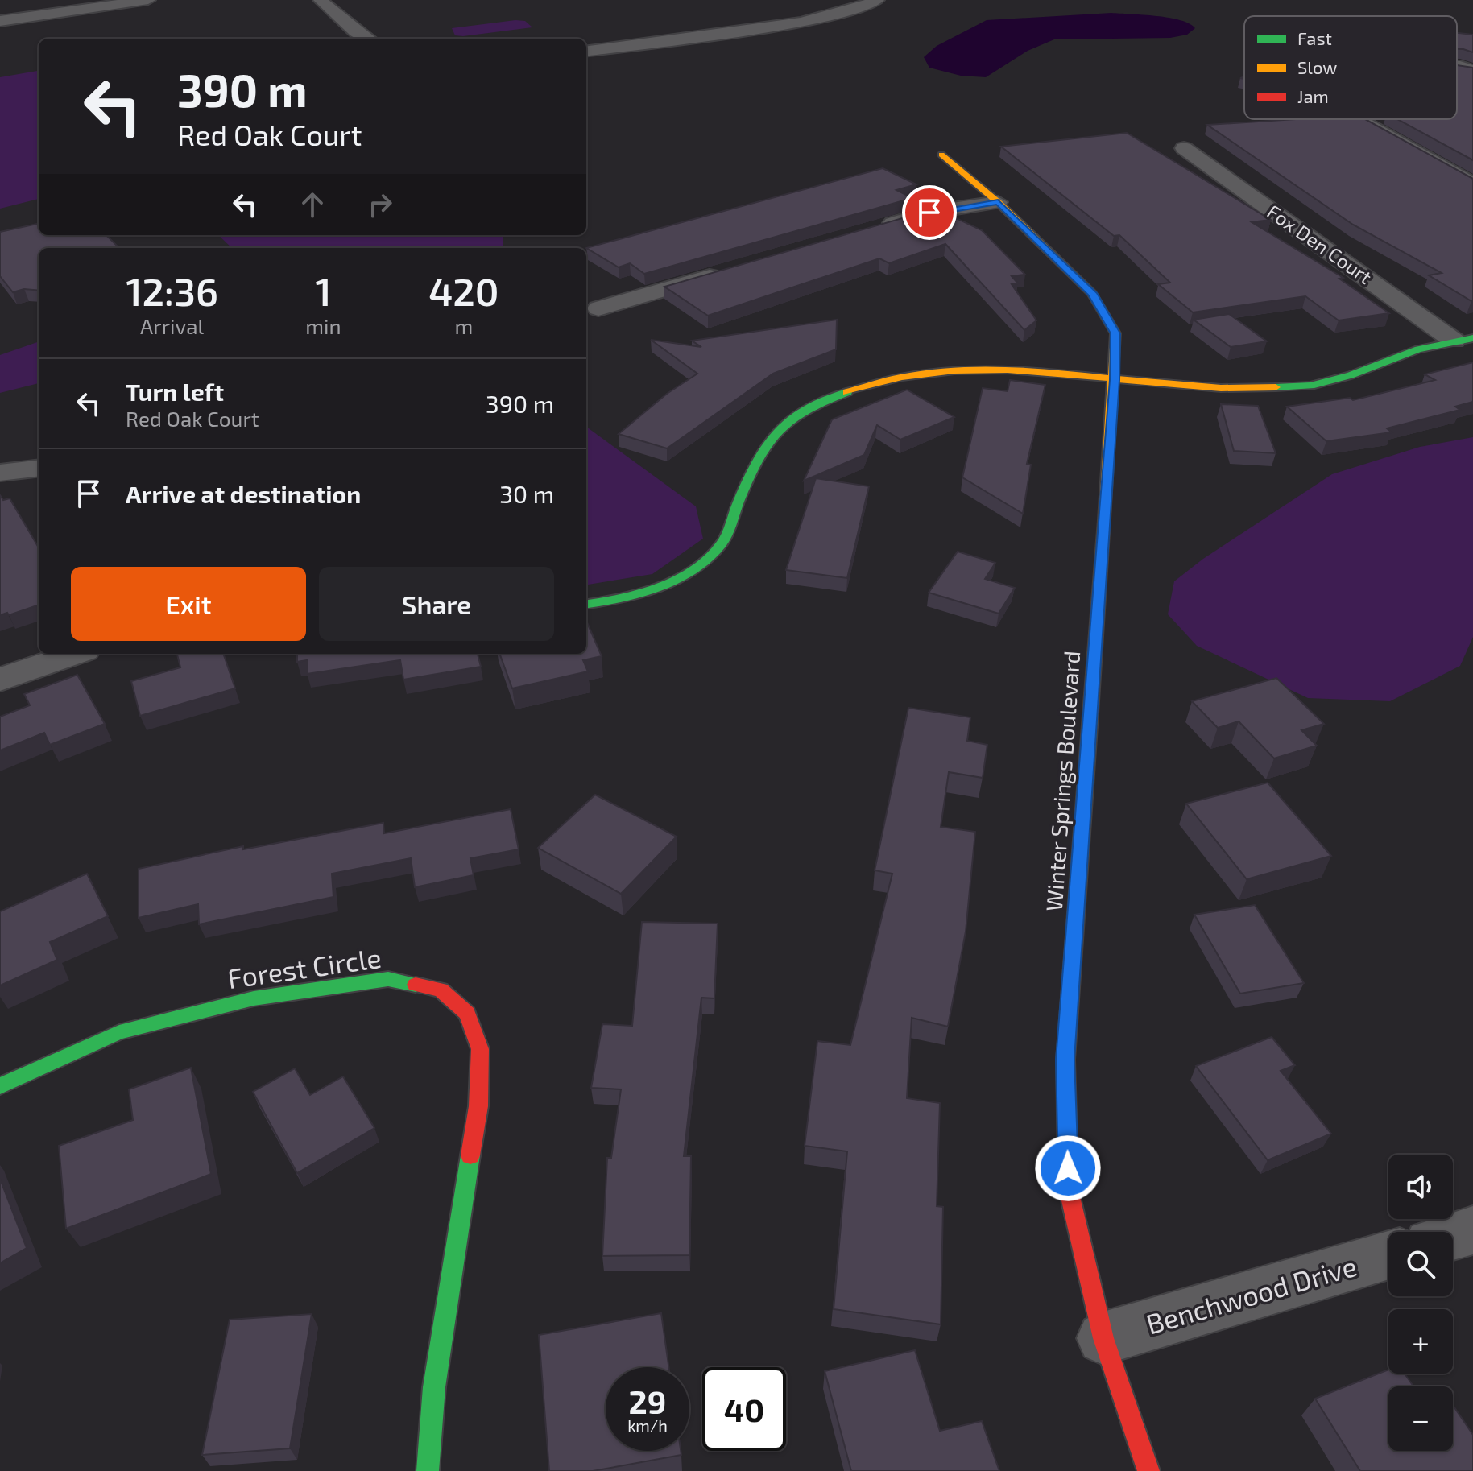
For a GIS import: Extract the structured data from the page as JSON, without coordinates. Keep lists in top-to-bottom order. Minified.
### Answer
{"streets":{"street":["Fox Den Court","Winter Springs Boulevard","Forest Circle","Benchwood Drive"]},"crossings":[["Winter Springs Boulevard","Benchwood Drive"]],"legend":["Fast","Slow","Jam"],"page":{"turn":["390 m","Red Oak Court"],"eta":["12:36","Arrival","1","min","420","m"],"list":[{"name":"Turn left","note":"Red Oak Court","value":"390 m"},{"name":"Arrive at destination","value":"30 m"}],"buttons":["Exit","Share"],"map_buttons":["+","−"],"speed":"29 km/h","limit":"40"}}
